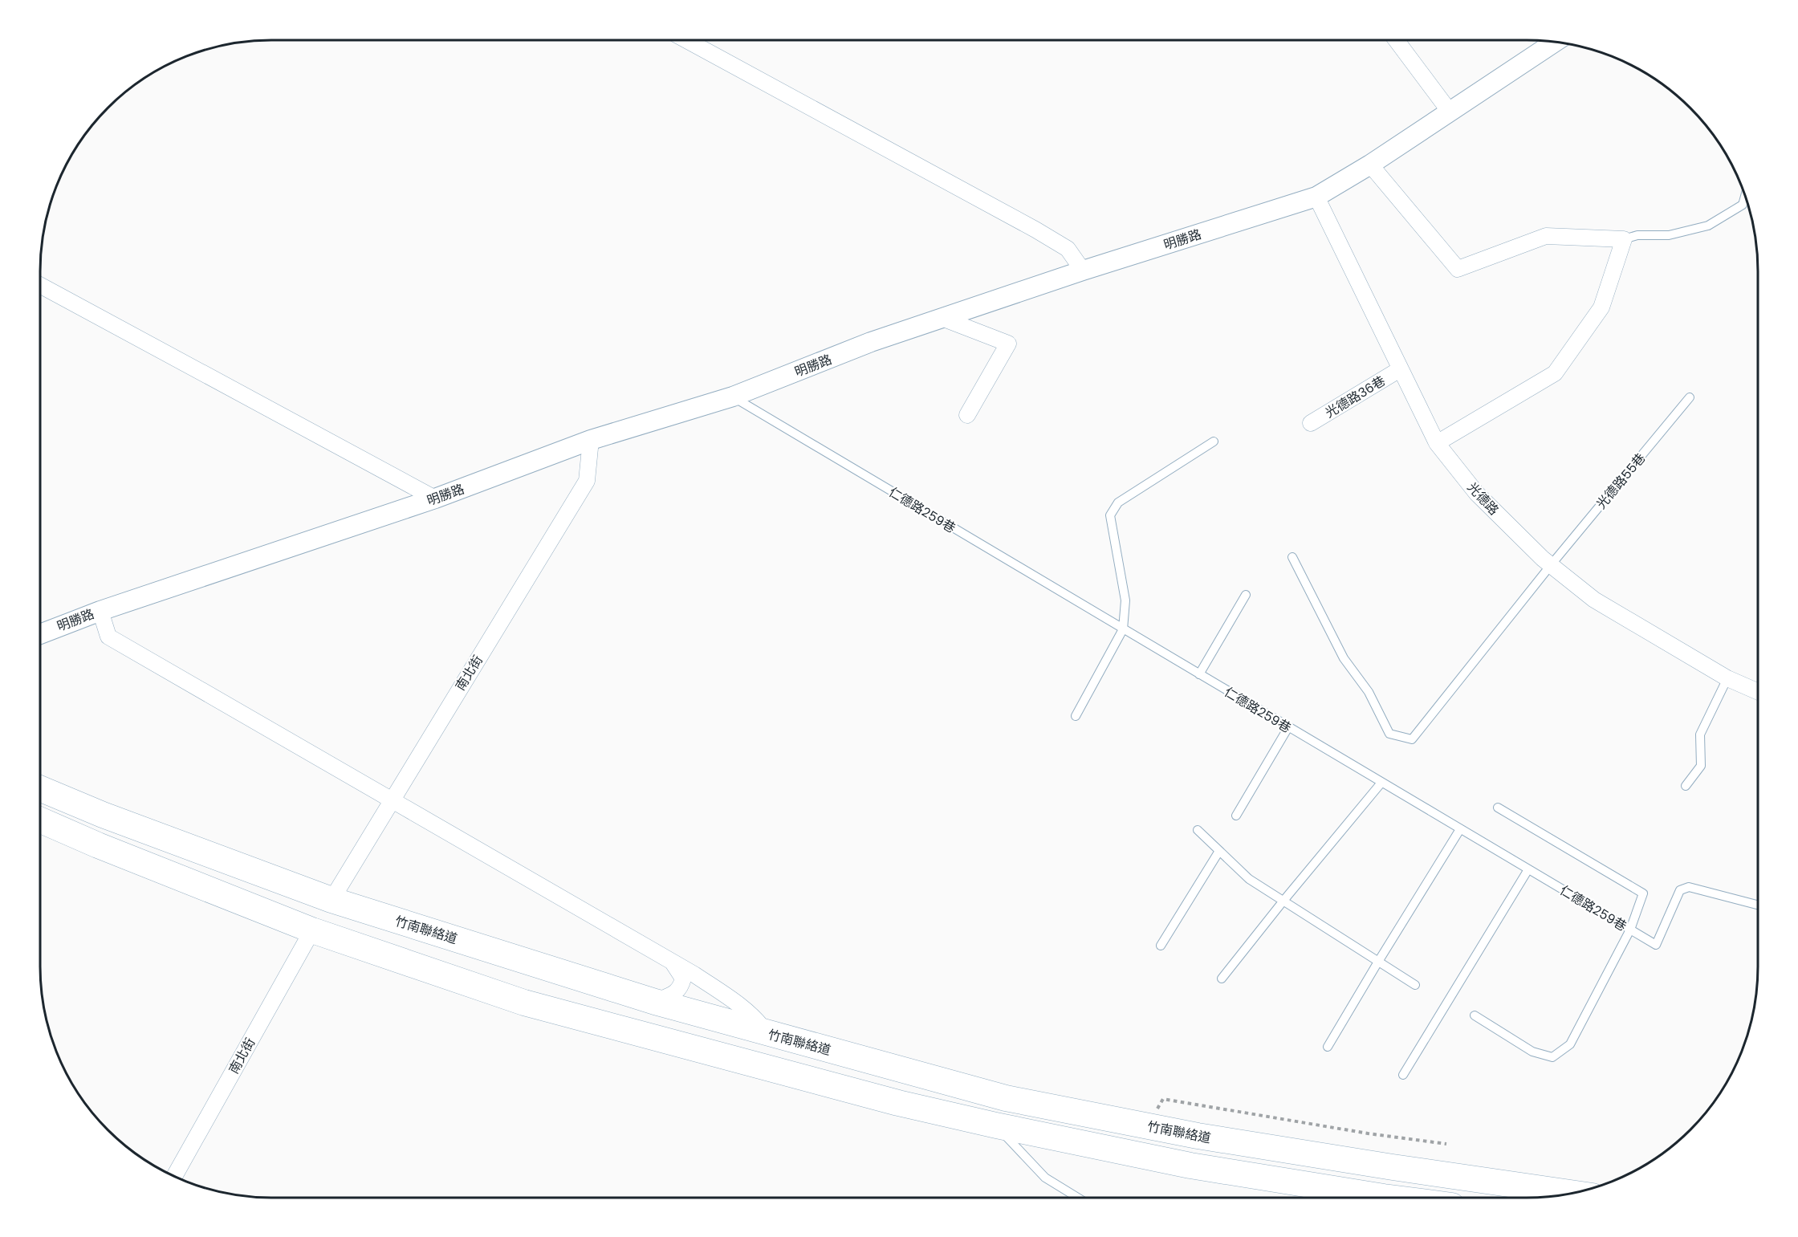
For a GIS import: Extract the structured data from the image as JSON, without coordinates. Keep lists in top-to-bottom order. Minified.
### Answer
{"streets":{"main road":["竹南聯絡道"],"street":["明勝路","光德路36巷","光德路","南北街"],"lane":["光德路55巷","仁德路259巷"]},"crossings":[["明勝路","光德路"],["明勝路","仁德路259巷"],["明勝路","南北街"],["光德路36巷","光德路"],["光德路55巷","光德路"],["南北街","竹南聯絡道"]]}
